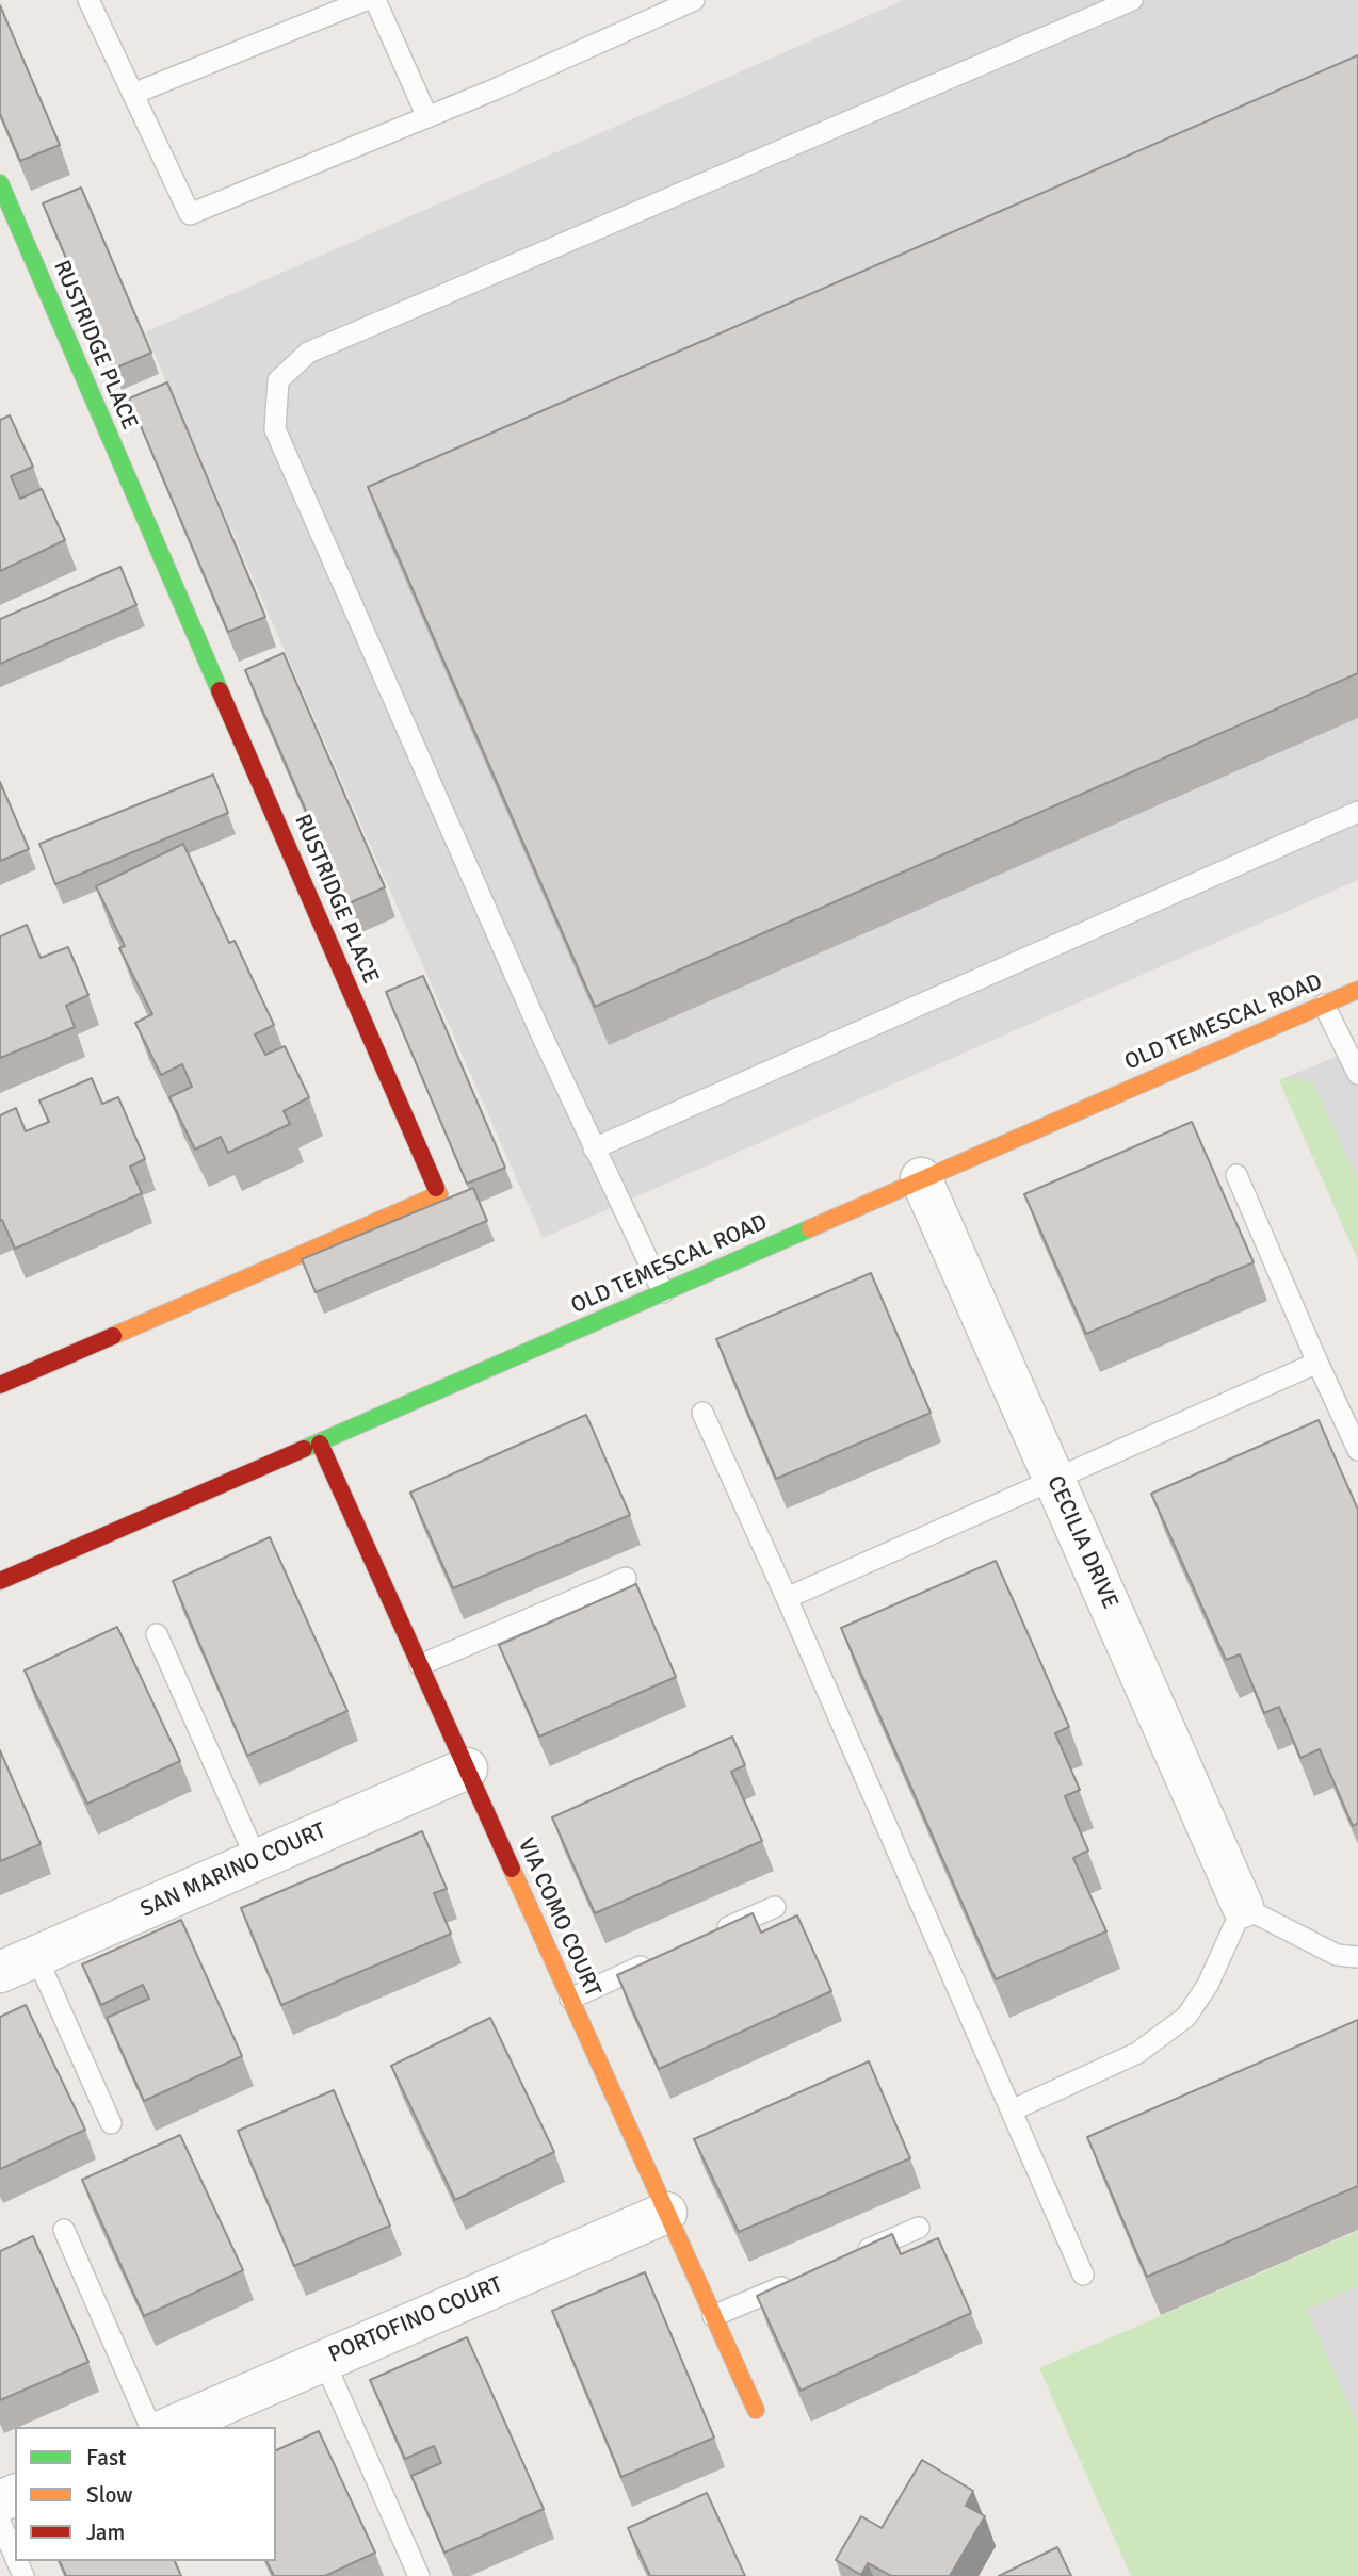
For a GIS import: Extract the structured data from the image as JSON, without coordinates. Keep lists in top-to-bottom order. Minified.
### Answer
{"streets":{"street":["RUSTRIDGE PLACE","OLD TEMESCAL ROAD","CECILIA DRIVE","SAN MARINO COURT","VIA COMO COURT","PORTOFINO COURT"]},"crossings":[["OLD TEMESCAL ROAD","CECILIA DRIVE"],["OLD TEMESCAL ROAD","VIA COMO COURT"],["SAN MARINO COURT","VIA COMO COURT"],["VIA COMO COURT","PORTOFINO COURT"]],"legend":["Fast","Slow","Jam"]}
